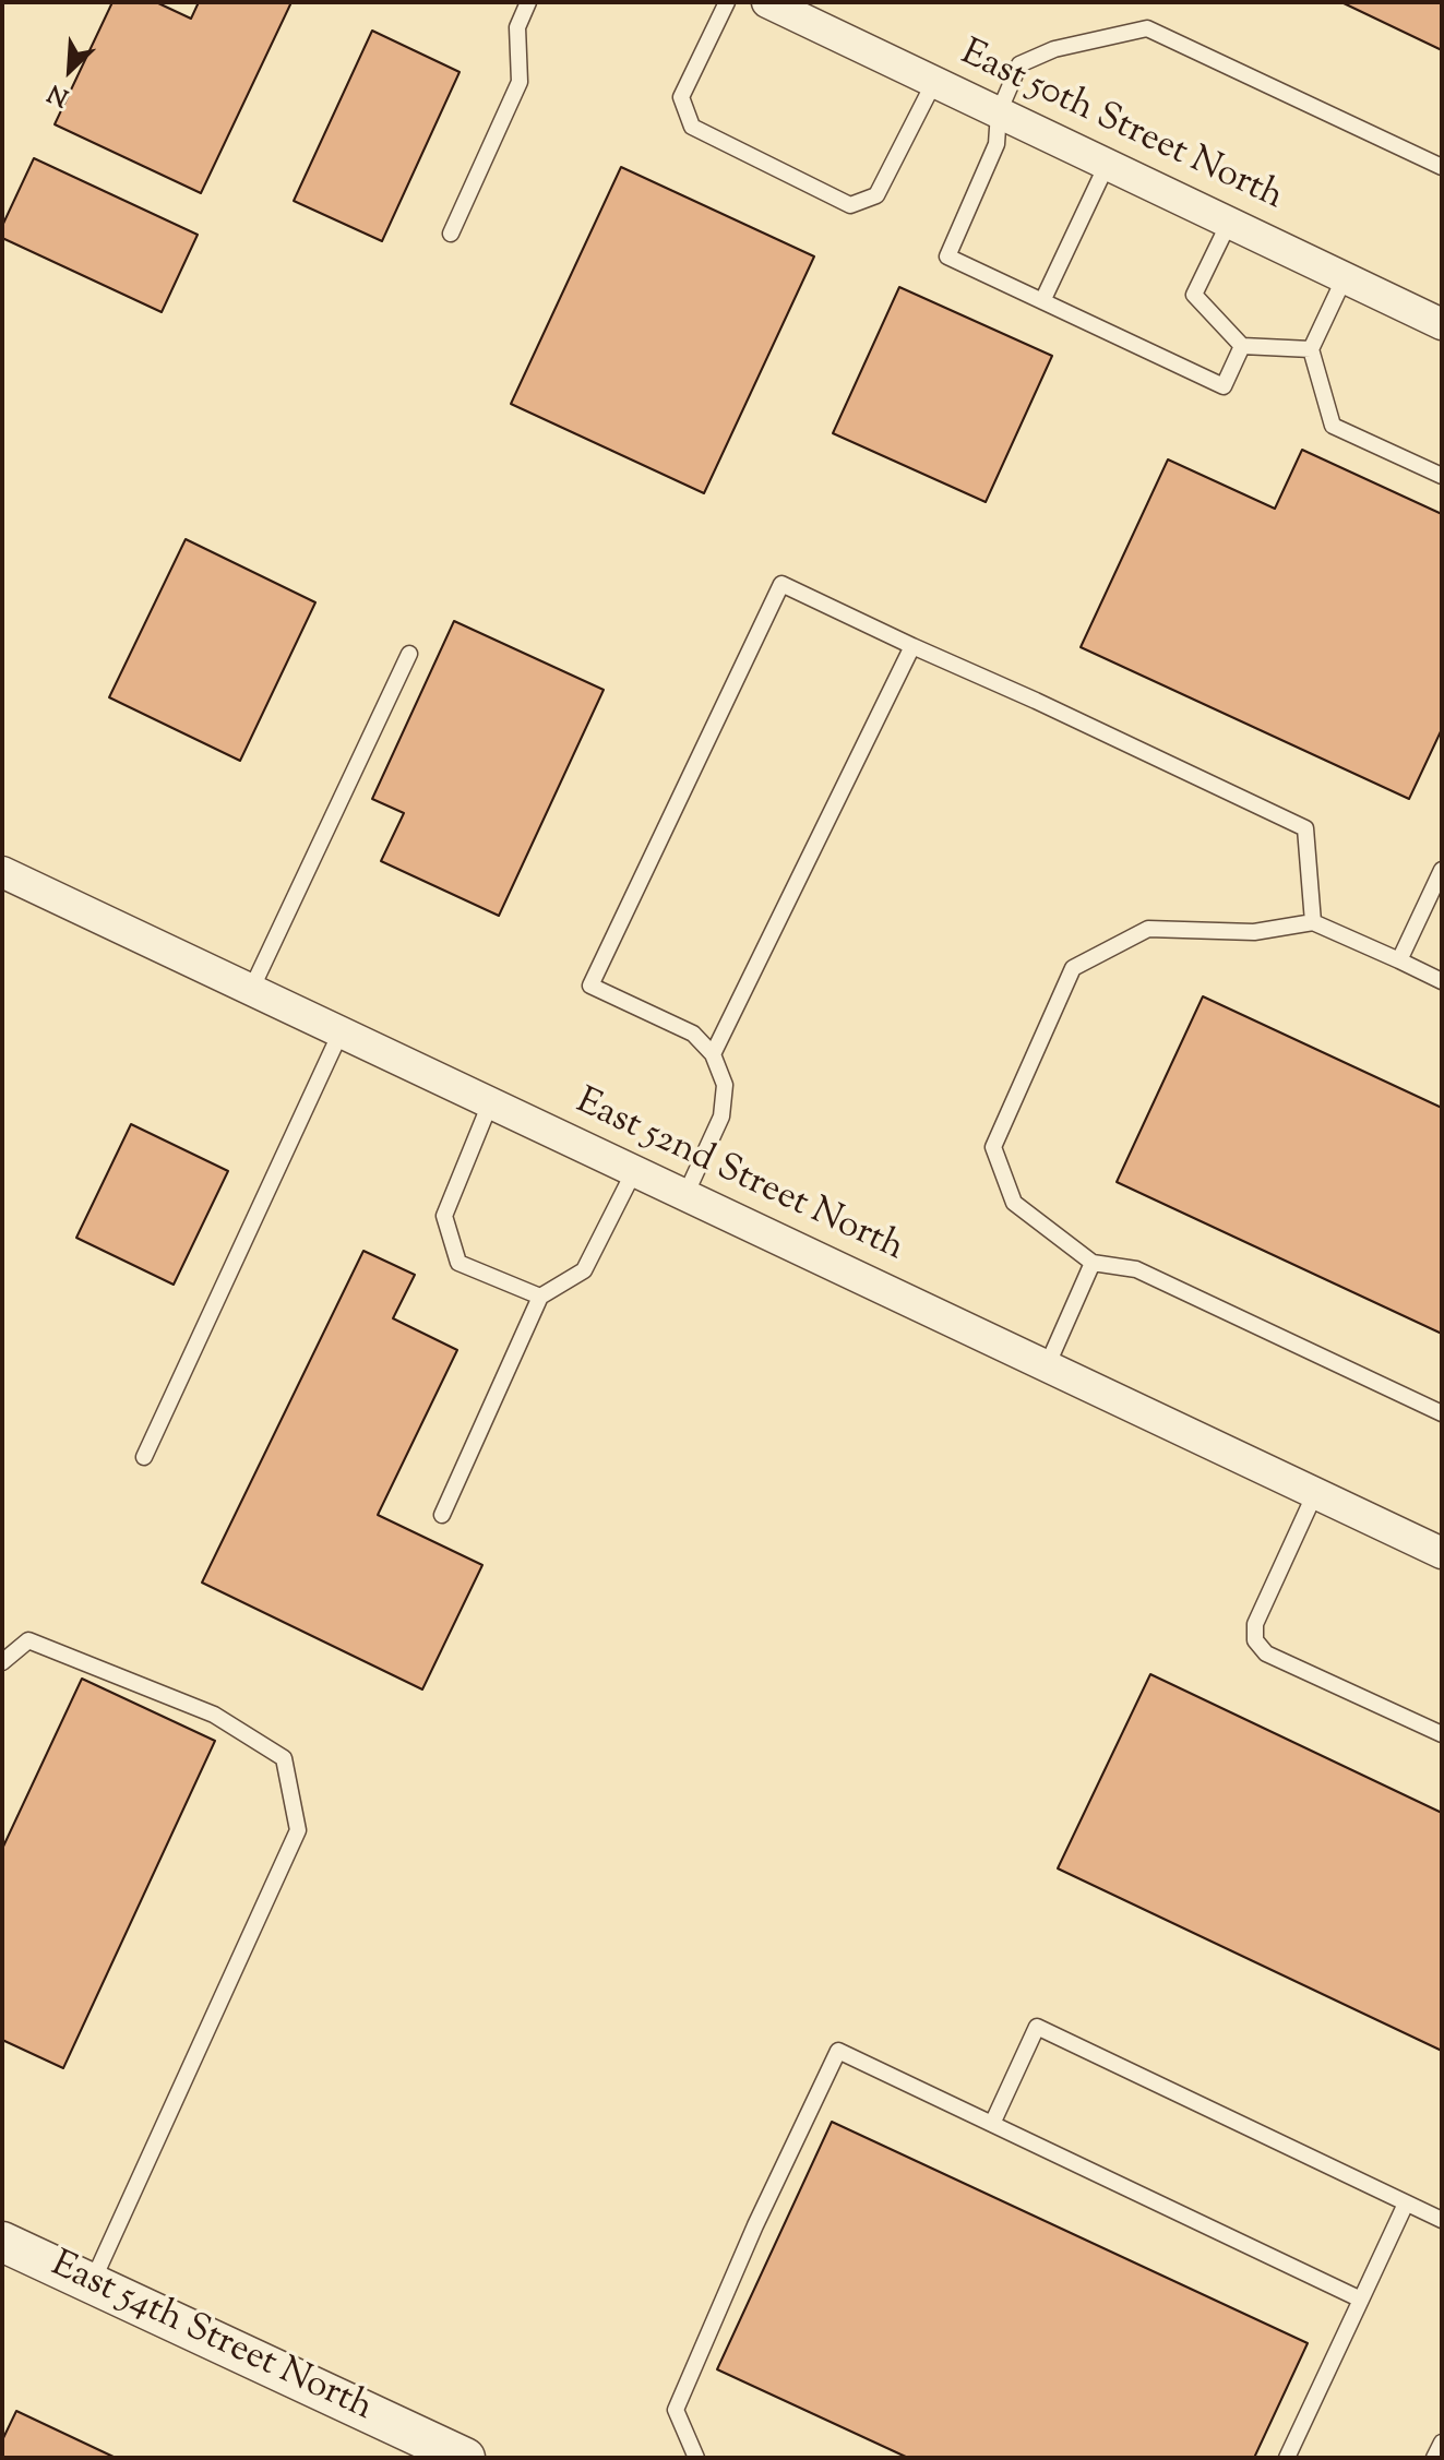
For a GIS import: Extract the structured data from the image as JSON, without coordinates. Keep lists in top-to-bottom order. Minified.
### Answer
{"streets":{"street":["East 50th Street North","East 52nd Street North","East 54th Street North"]},"north":"bottom left"}
